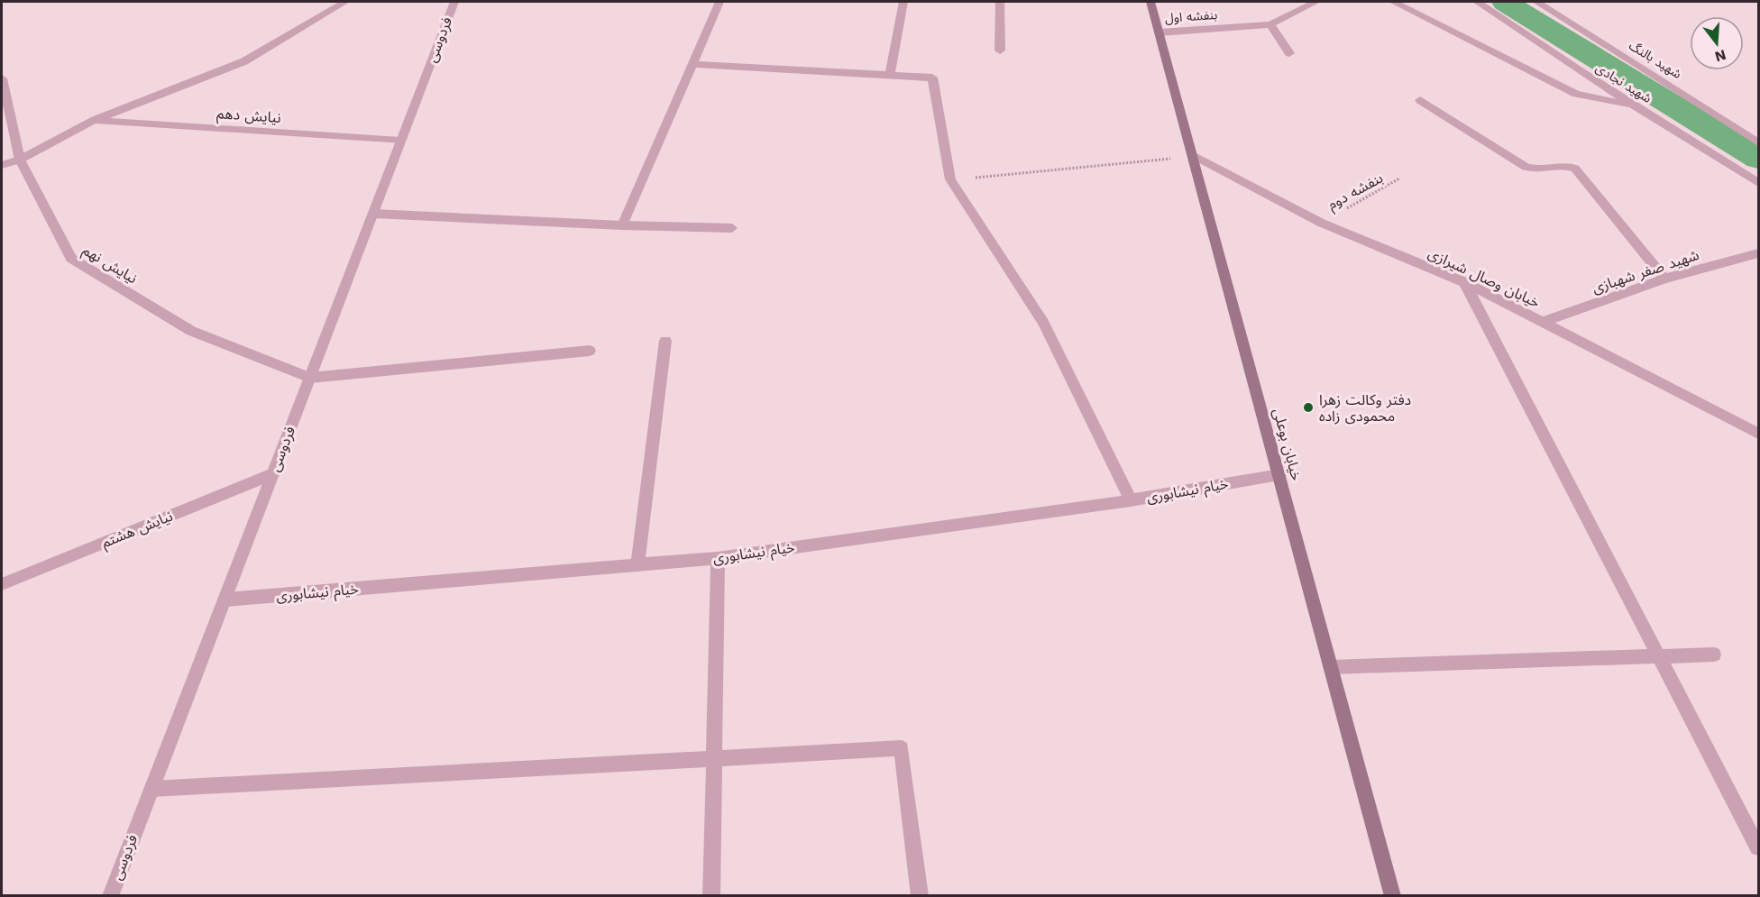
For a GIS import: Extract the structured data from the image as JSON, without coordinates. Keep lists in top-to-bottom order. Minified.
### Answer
{"streets":{"main road":["خیابان بوعلی"],"street":["بنفشه اول","فردوسی","شهيد بالنگ","شهید نجادی","نیایش دهم","نیایش نهم","شهید صفر شهبازی","خیابان وصال شیرازی","خیام نیشابوری","نیایش هشتم"],"path":["بنفشه دوم"]},"crossings":[["بنفشه اول","خیابان بوعلی"],["فردوسی","نیایش دهم"],["فردوسی","نیایش نهم"],["فردوسی","خیام نیشابوری"],["فردوسی","نیایش هشتم"],["بنفشه دوم","خیابان وصال شیرازی"],["شهید صفر شهبازی","خیابان وصال شیرازی"],["خیابان وصال شیرازی","خیابان بوعلی"],["خیابان بوعلی","خیام نیشابوری"]],"places":["دفتر وکالت زهرا محمودی زاده"],"north":"bottom"}
